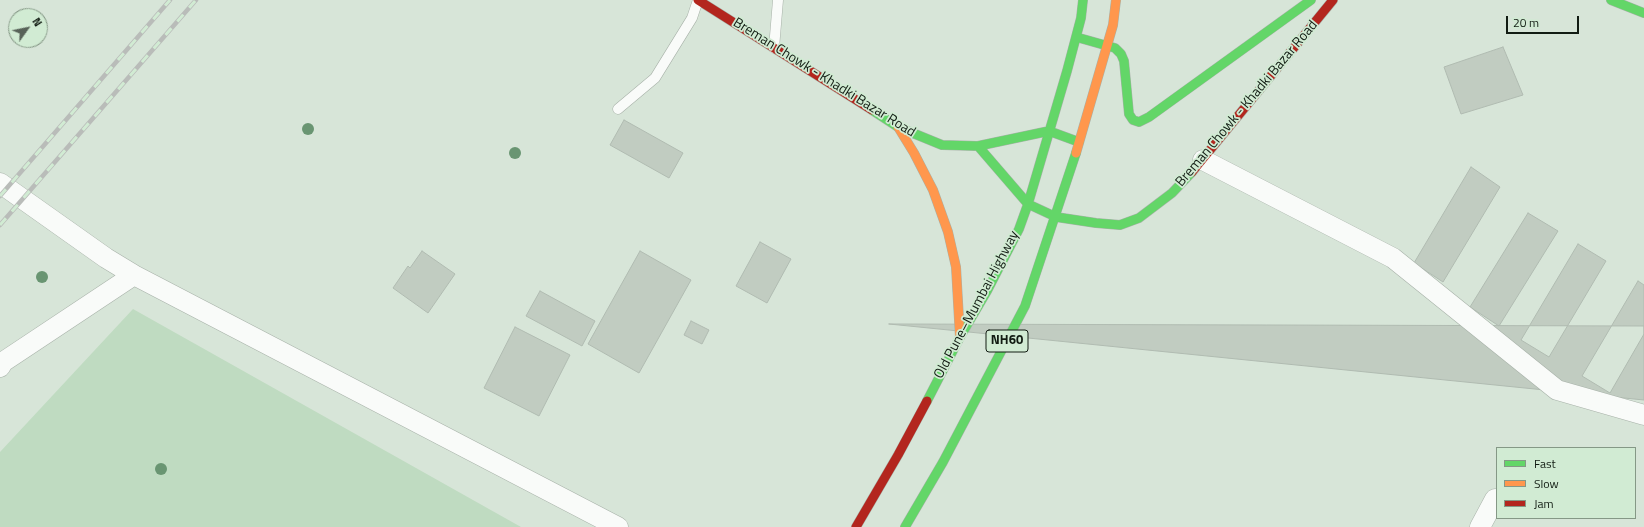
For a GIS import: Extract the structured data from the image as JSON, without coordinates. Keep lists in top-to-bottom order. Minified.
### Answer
{"streets":{"main road":["Breman Chowk - Khadki Bazar Road","Old Pune–Mumbai Highway","NH60"]},"crossings":[["Breman Chowk - Khadki Bazar Road","Old Pune–Mumbai Highway"],["Breman Chowk - Khadki Bazar Road","NH60"]],"legend":["Fast","Slow","Jam"],"scale_bar":"20 m","north":"top right"}
